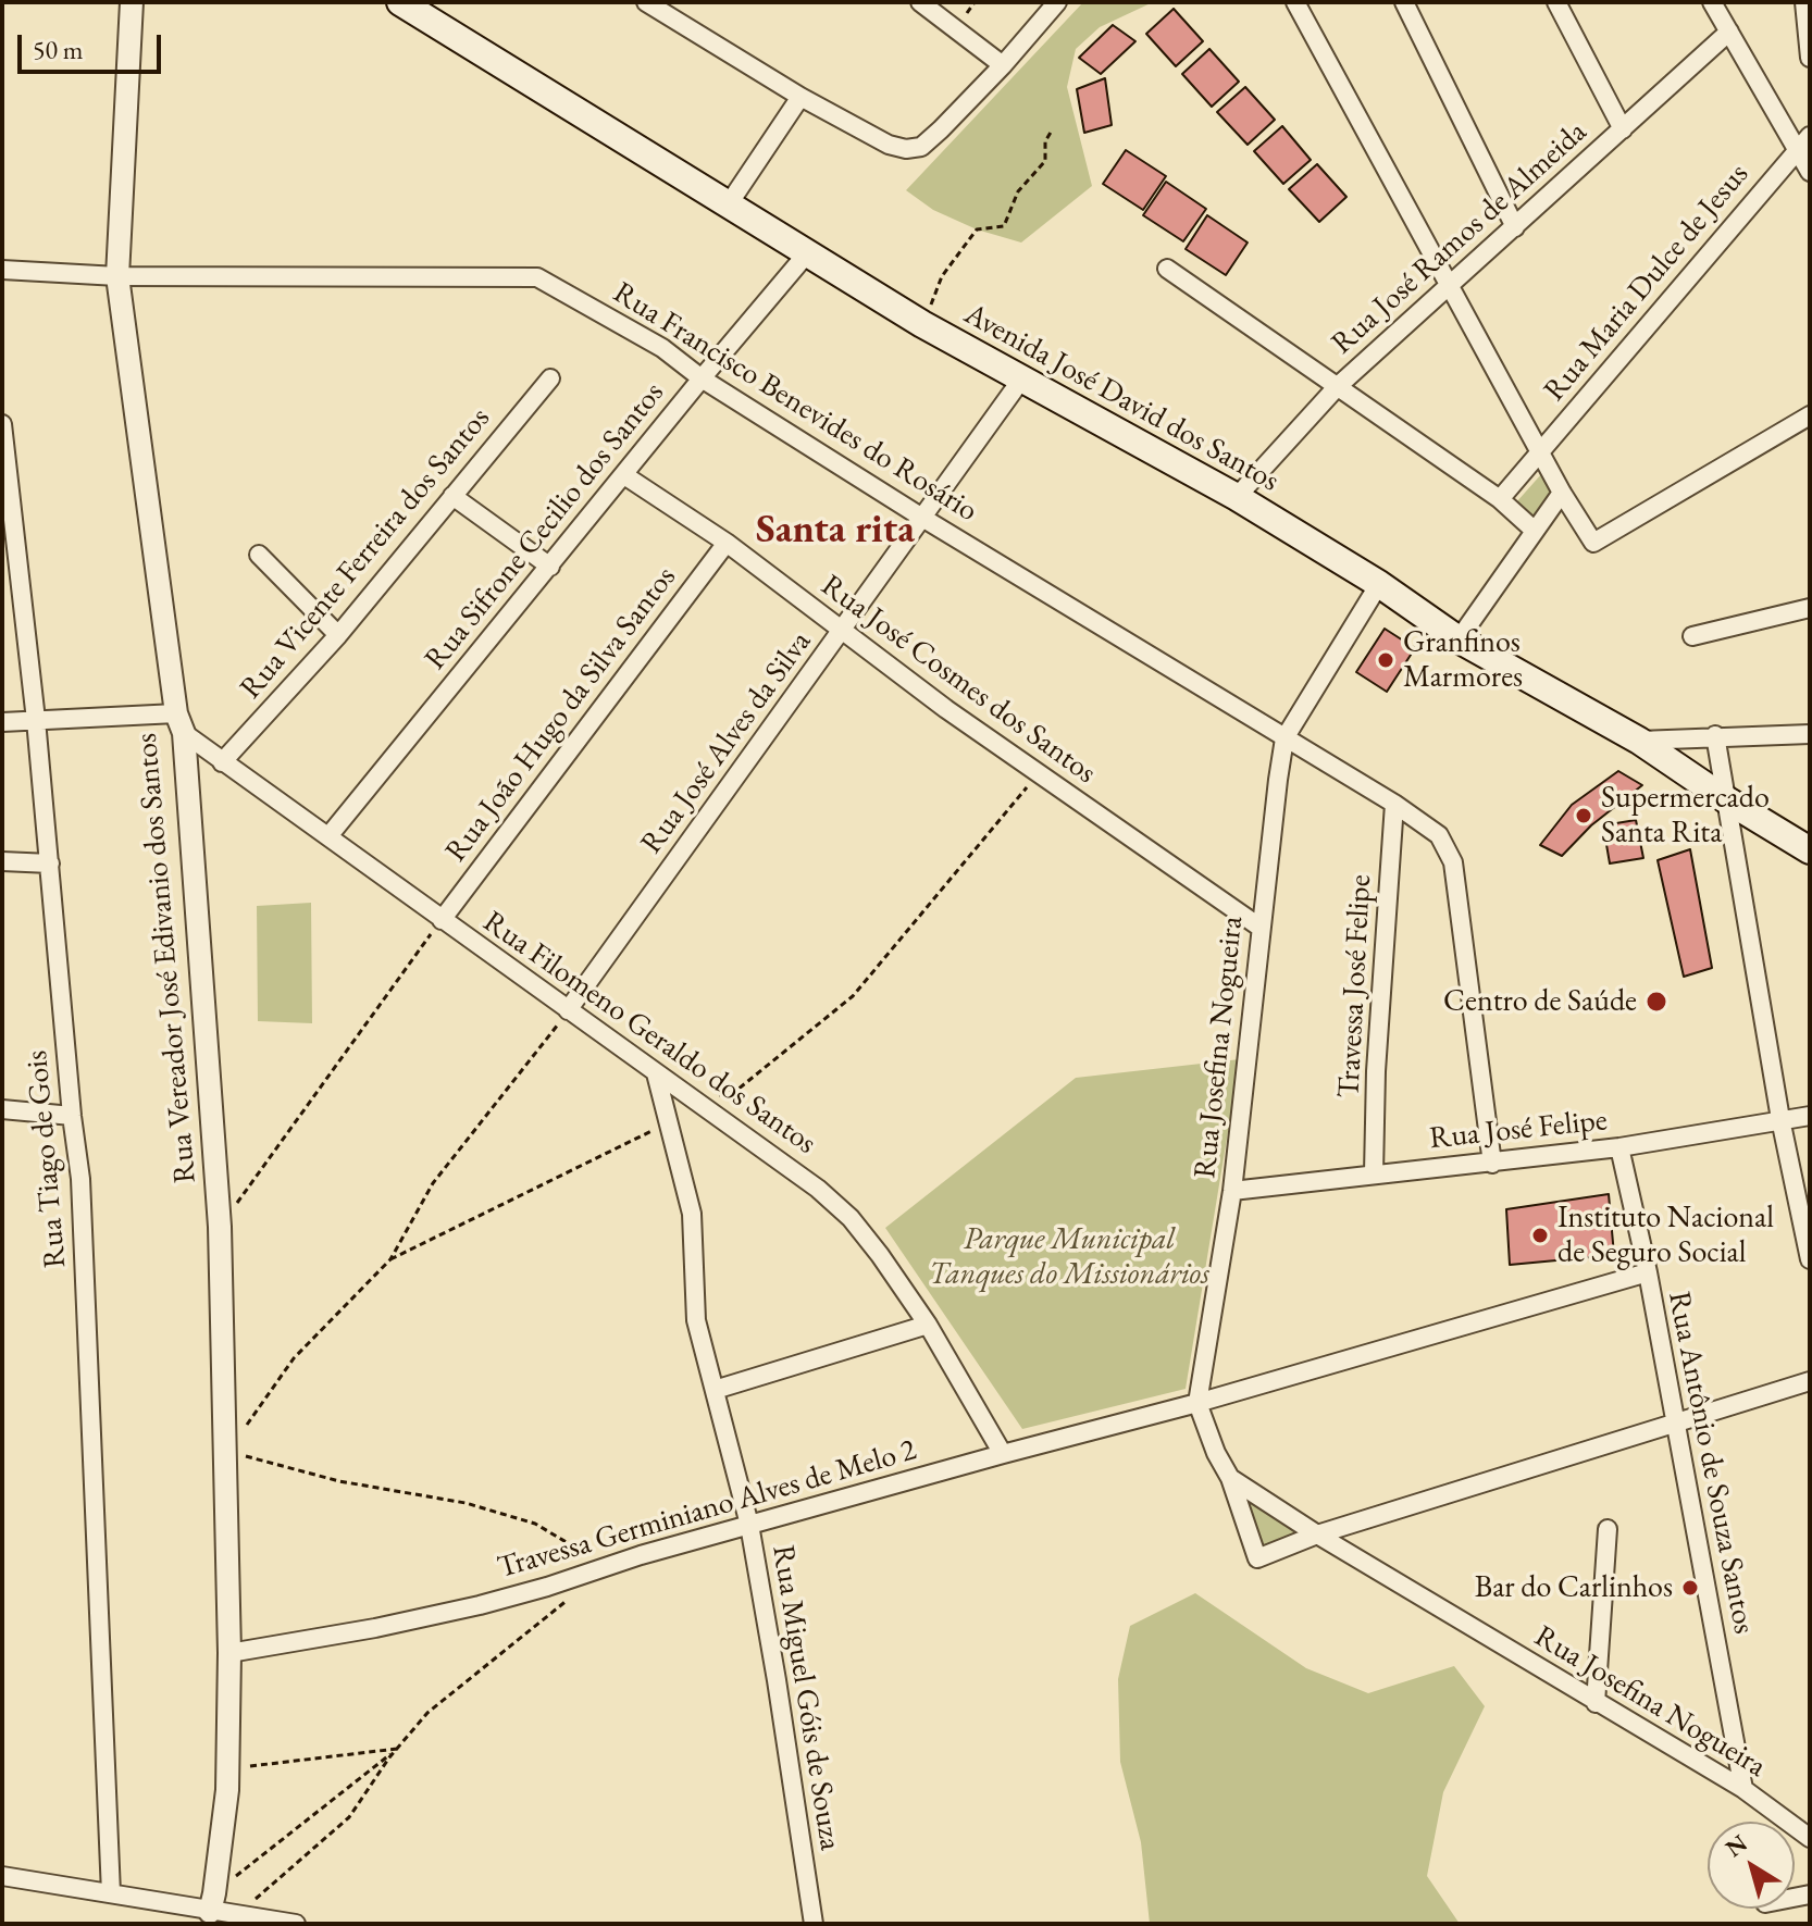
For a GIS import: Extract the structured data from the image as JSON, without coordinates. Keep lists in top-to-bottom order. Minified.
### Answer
{"streets":{"main road":["Avenida José David dos Santos"],"street":["Rua José Ramos de Almeida","Rua Maria Dulce de Jesus","Rua Francisco Benevides do Rosário","Rua Sifrone Cecilio dos Santos","Rua Vicente Ferreira dos Santos","Rua José Cosmes dos Santos","Rua João Hugo da Silva Santos","Rua José Alves da Silva","Rua Vereador José Edivanio dos Santos","Travessa José Felipe","Rua Filomeno Geraldo dos Santos","Rua Josefina Nogueira","Rua José Felipe","Rua Tiago de Gois","Rua Antônio de Souza Santos","Travessa Germiniano Alves de Melo 2","Rua Miguel Góis de Souza"]},"crossings":[["Rua José Ramos de Almeida","Avenida José David dos Santos"],["Avenida José David dos Santos","Rua Sifrone Cecilio dos Santos"],["Avenida José David dos Santos","Rua José Alves da Silva"],["Avenida José David dos Santos","Rua Josefina Nogueira"],["Rua Francisco Benevides do Rosário","Rua Sifrone Cecilio dos Santos"],["Rua Francisco Benevides do Rosário","Rua José Alves da Silva"],["Rua Francisco Benevides do Rosário","Rua Vereador José Edivanio dos Santos"],["Rua Francisco Benevides do Rosário","Travessa José Felipe"],["Rua Francisco Benevides do Rosário","Rua Josefina Nogueira"],["Rua Francisco Benevides do Rosário","Rua José Felipe"],["Rua Sifrone Cecilio dos Santos","Rua José Cosmes dos Santos"],["Rua Sifrone Cecilio dos Santos","Rua Filomeno Geraldo dos Santos"],["Rua Vicente Ferreira dos Santos","Rua Filomeno Geraldo dos Santos"],["Rua José Cosmes dos Santos","Rua João Hugo da Silva Santos"],["Rua José Cosmes dos Santos","Rua José Alves da Silva"],["Rua José Cosmes dos Santos","Rua Josefina Nogueira"],["Rua João Hugo da Silva Santos","Rua Filomeno Geraldo dos Santos"],["Rua José Alves da Silva","Rua Filomeno Geraldo dos Santos"],["Rua Vereador José Edivanio dos Santos","Rua Filomeno Geraldo dos Santos"],["Rua Vereador José Edivanio dos Santos","Travessa Germiniano Alves de Melo 2"],["Travessa José Felipe","Rua José Felipe"],["Rua Filomeno Geraldo dos Santos","Travessa Germiniano Alves de Melo 2"],["Rua Filomeno Geraldo dos Santos","Rua Miguel Góis de Souza"],["Rua Josefina Nogueira","Rua José Felipe"],["Rua Josefina Nogueira","Rua Antônio de Souza Santos"],["Rua Josefina Nogueira","Travessa Germiniano Alves de Melo 2"],["Rua José Felipe","Rua Antônio de Souza Santos"],["Rua Antônio de Souza Santos","Travessa Germiniano Alves de Melo 2"],["Travessa Germiniano Alves de Melo 2","Rua Miguel Góis de Souza"]],"districts":["Santa rita"],"parks":["Parque Municipal Tanques do Missionários"],"places":["Granfinos Marmores","Supermercado Santa Rita","Centro de Saúde","Instituto Nacional de Seguro Social","Bar do Carlinhos"],"scale_bar":"50 m","north":"top left"}
